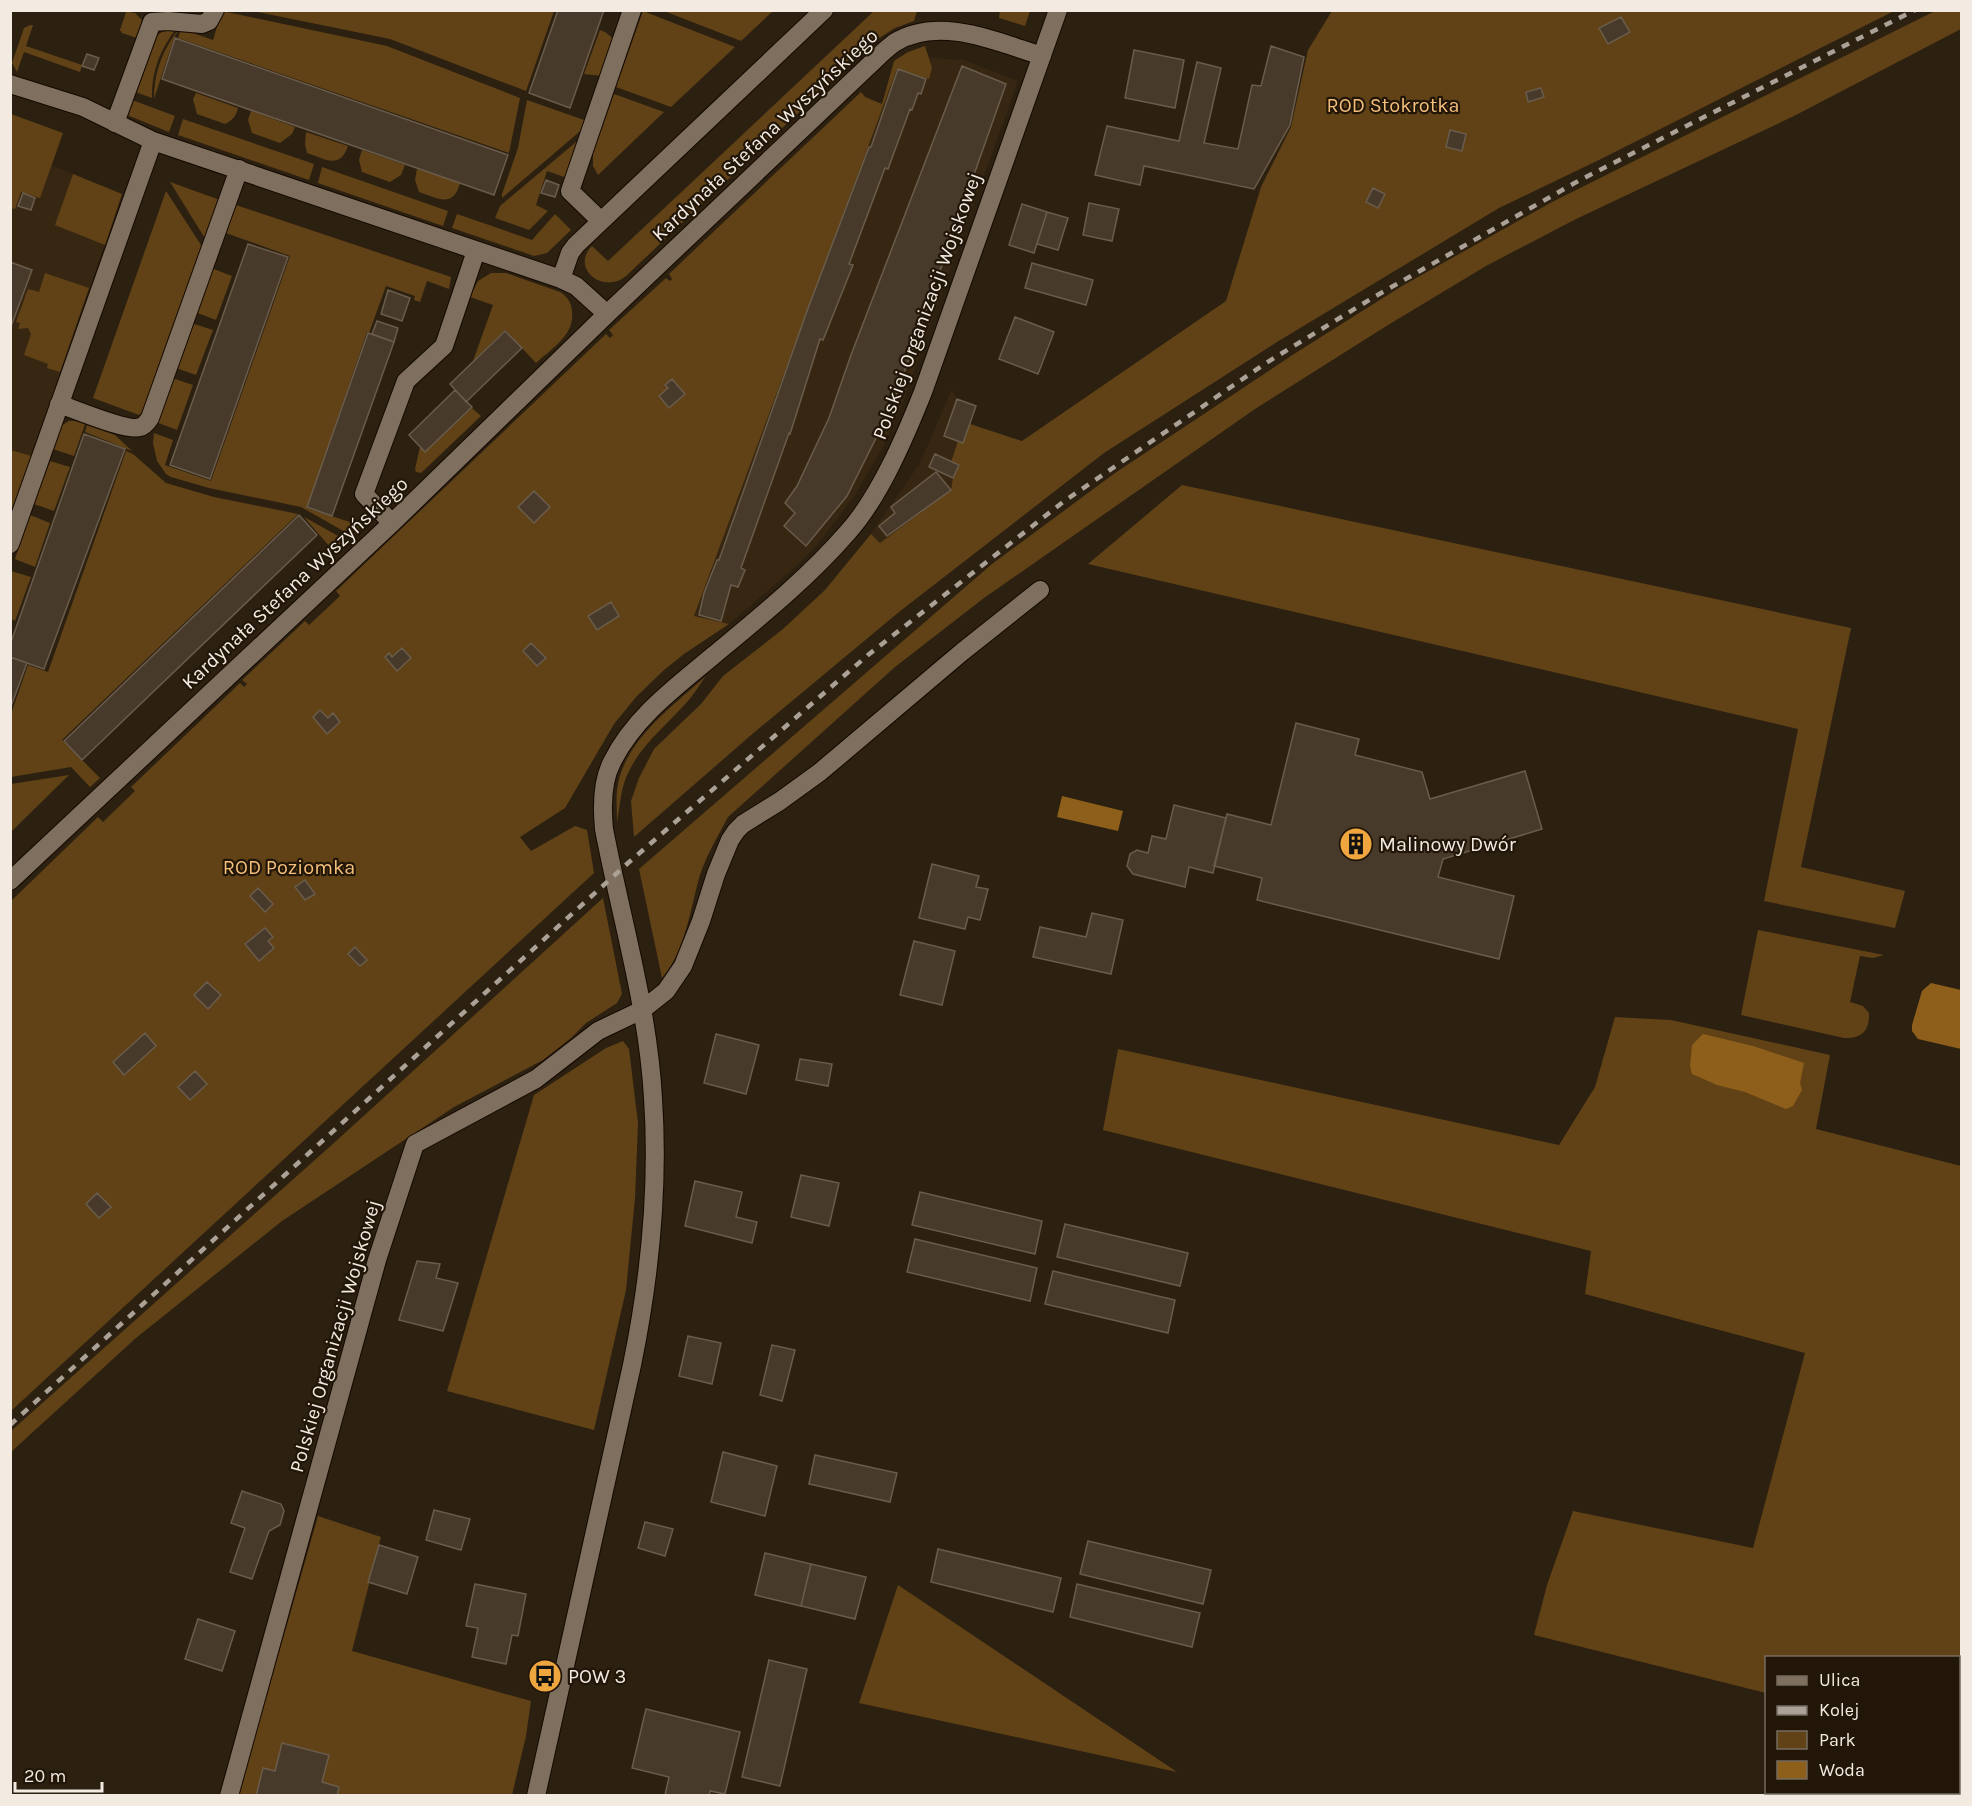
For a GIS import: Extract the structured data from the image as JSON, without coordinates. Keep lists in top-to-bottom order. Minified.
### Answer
{"streets":{"street":["Kardynała Stefana Wyszyńskiego","Polskiej Organizacji Wojskowej"]},"crossings":[["Kardynała Stefana Wyszyńskiego","Polskiej Organizacji Wojskowej"]],"parks":["ROD Stokrotka","ROD Poziomka"],"places":{"building":["Malinowy Dwór"],"bus stop":["POW 3"]},"legend":["Ulica","Kolej","Park","Woda"],"scale_bar":"20 m"}
